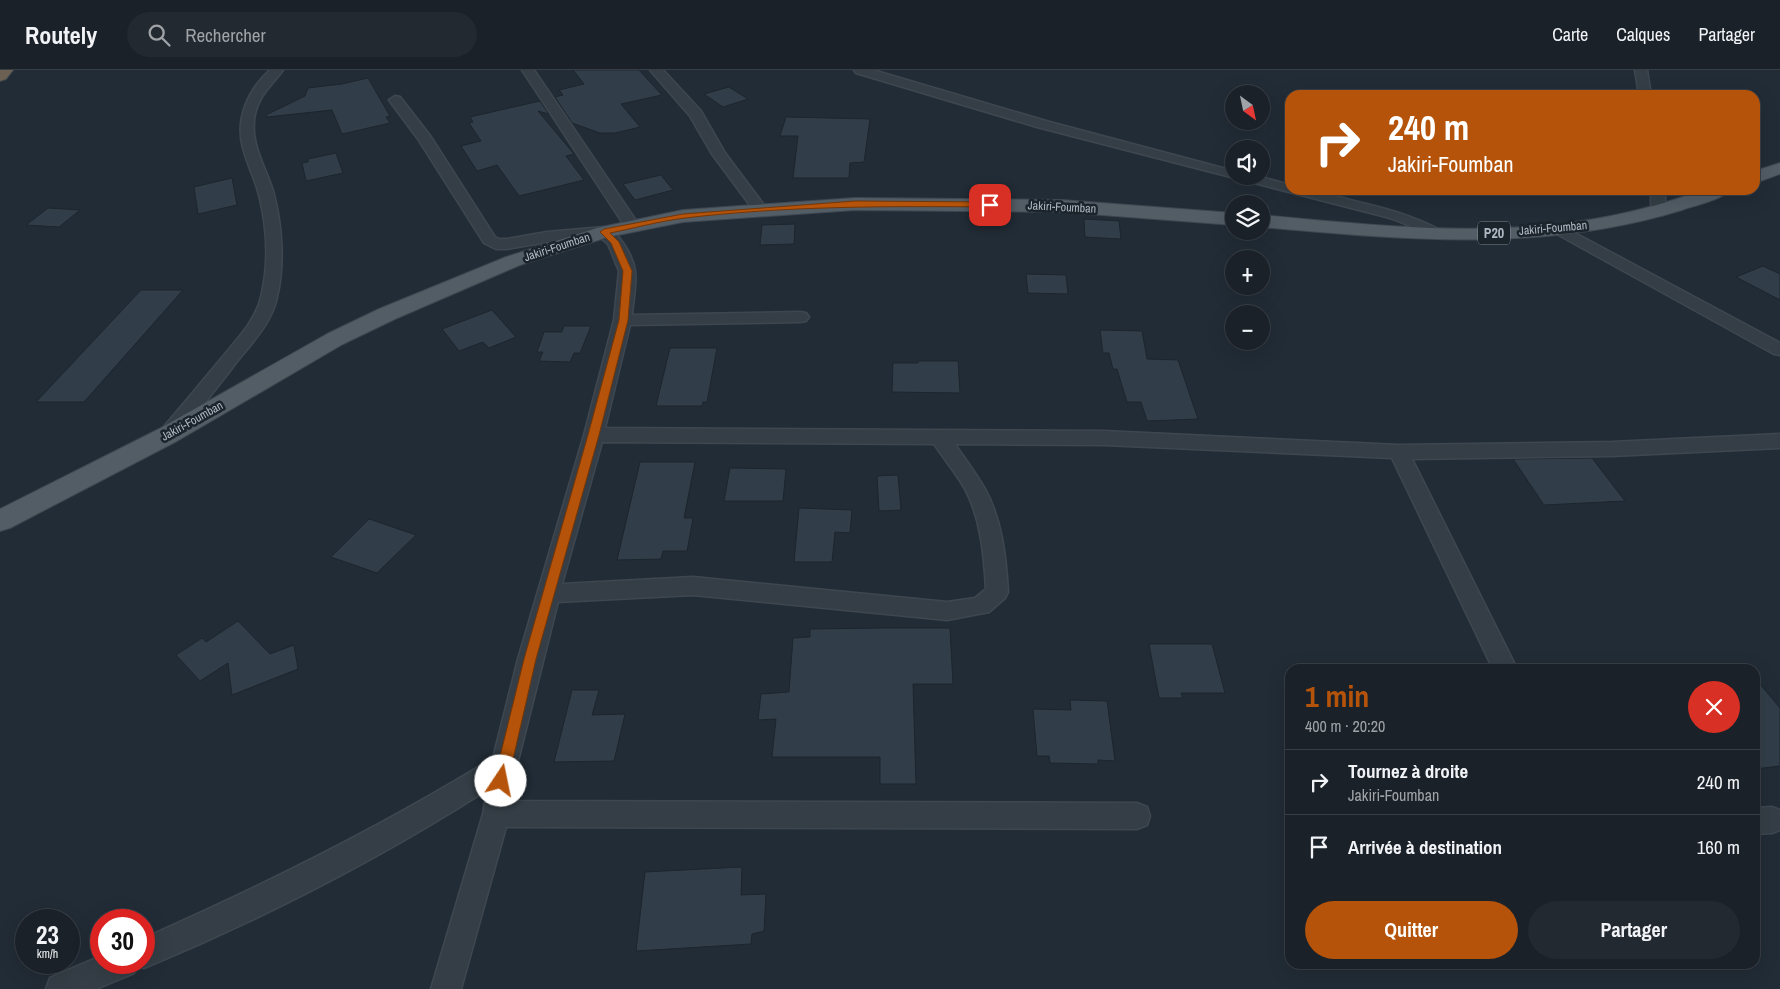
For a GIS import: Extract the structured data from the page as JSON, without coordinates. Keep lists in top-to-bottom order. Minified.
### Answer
{"streets":{"main road":["Jakiri-Foumban","P20"]},"north":"bottom right","page":{"header":"Routely","search":"Rechercher","nav":["Carte","Calques","Partager"],"map_buttons":["+","−"],"turn":["240 m","Jakiri-Foumban"],"heading":["1 min","400 m · 20:20"],"list":[{"name":"Tournez à droite","note":"Jakiri-Foumban","value":"240 m"},{"name":"Arrivée à destination","value":"160 m"}],"buttons":["Quitter","Partager"],"speed":"23 km/h","limit":"30"}}
